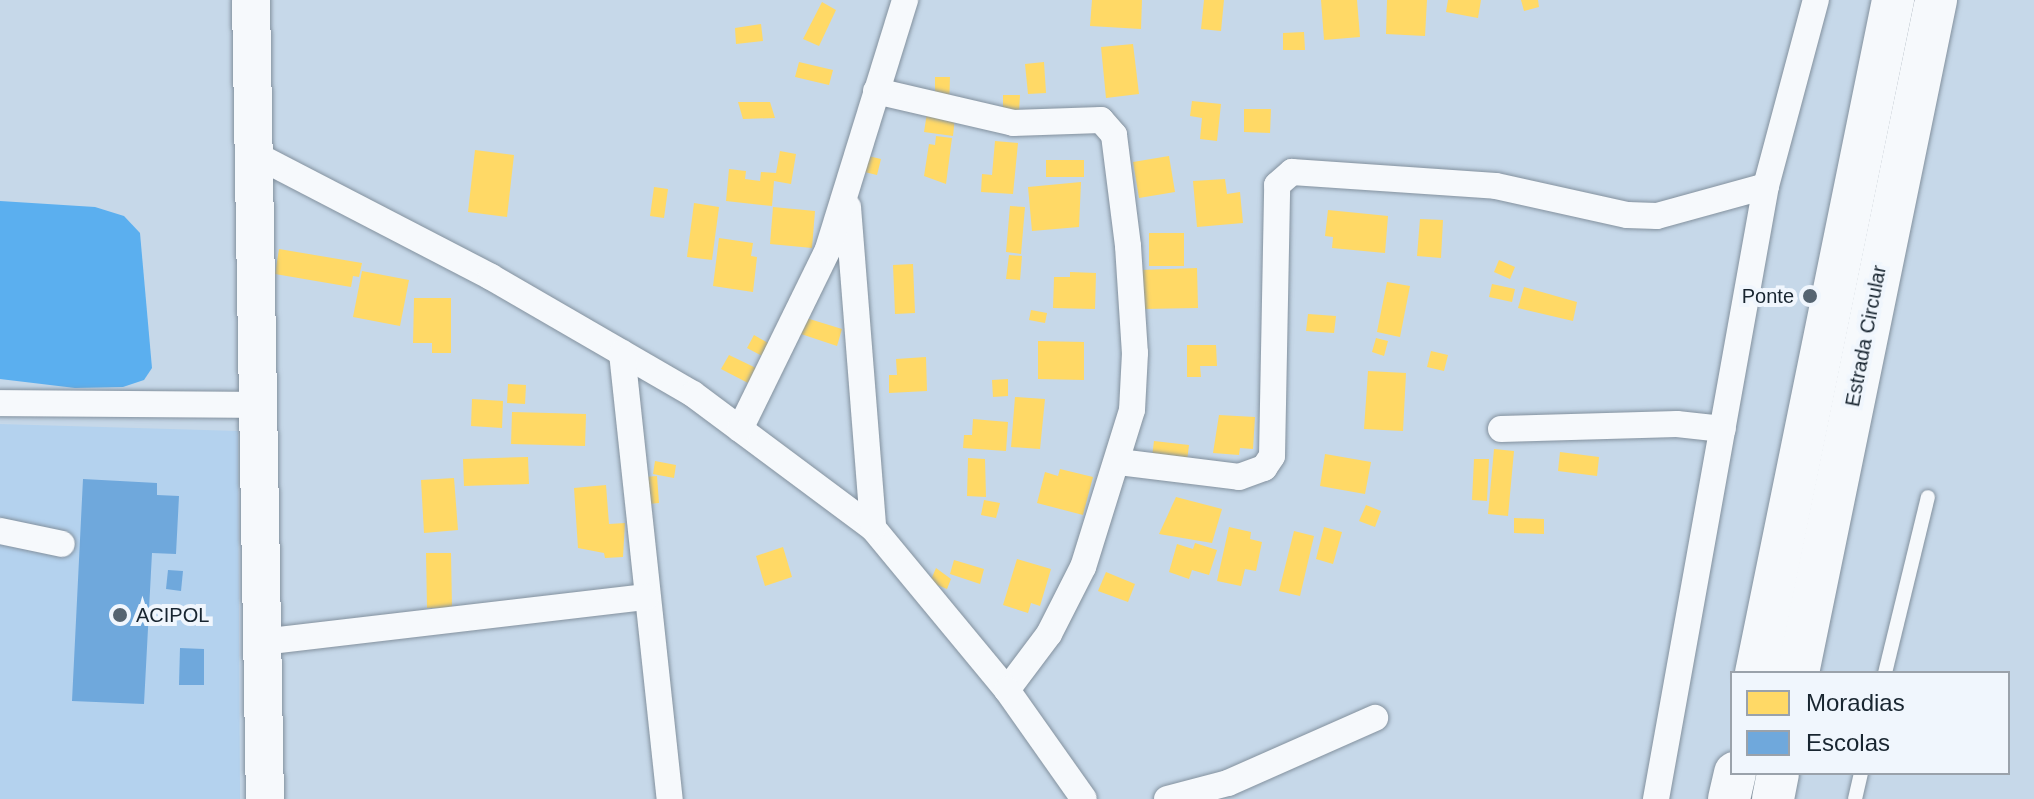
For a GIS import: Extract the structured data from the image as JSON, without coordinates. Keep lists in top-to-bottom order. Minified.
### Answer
{"streets":{"main road":["Estrada Circular"]},"places":["Ponte","ACIPOL"],"legend":["Moradias","Escolas"]}
